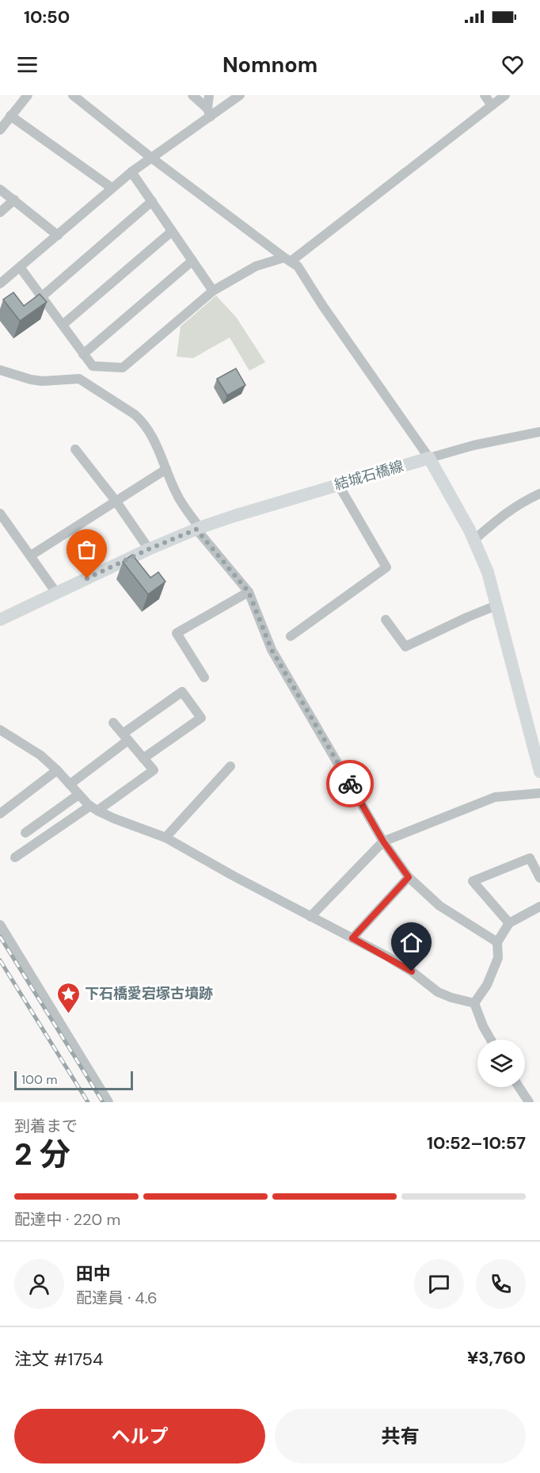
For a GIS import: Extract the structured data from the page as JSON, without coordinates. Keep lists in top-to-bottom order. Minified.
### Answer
{"streets":{"main road":["結城石橋線"]},"places":{"place":["下石橋愛宕塚古墳跡"]},"scale_bar":"100 m","page":{"status":"10:50","header":"Nomnom","scale":"100 m","heading":["2 分","到着まで","10:52–10:57"],"panel":["田中","配達員 · 4.6","注文 #1754","¥3,760"],"bar":"配達中 · 220 m","buttons":["ヘルプ","共有"]}}
